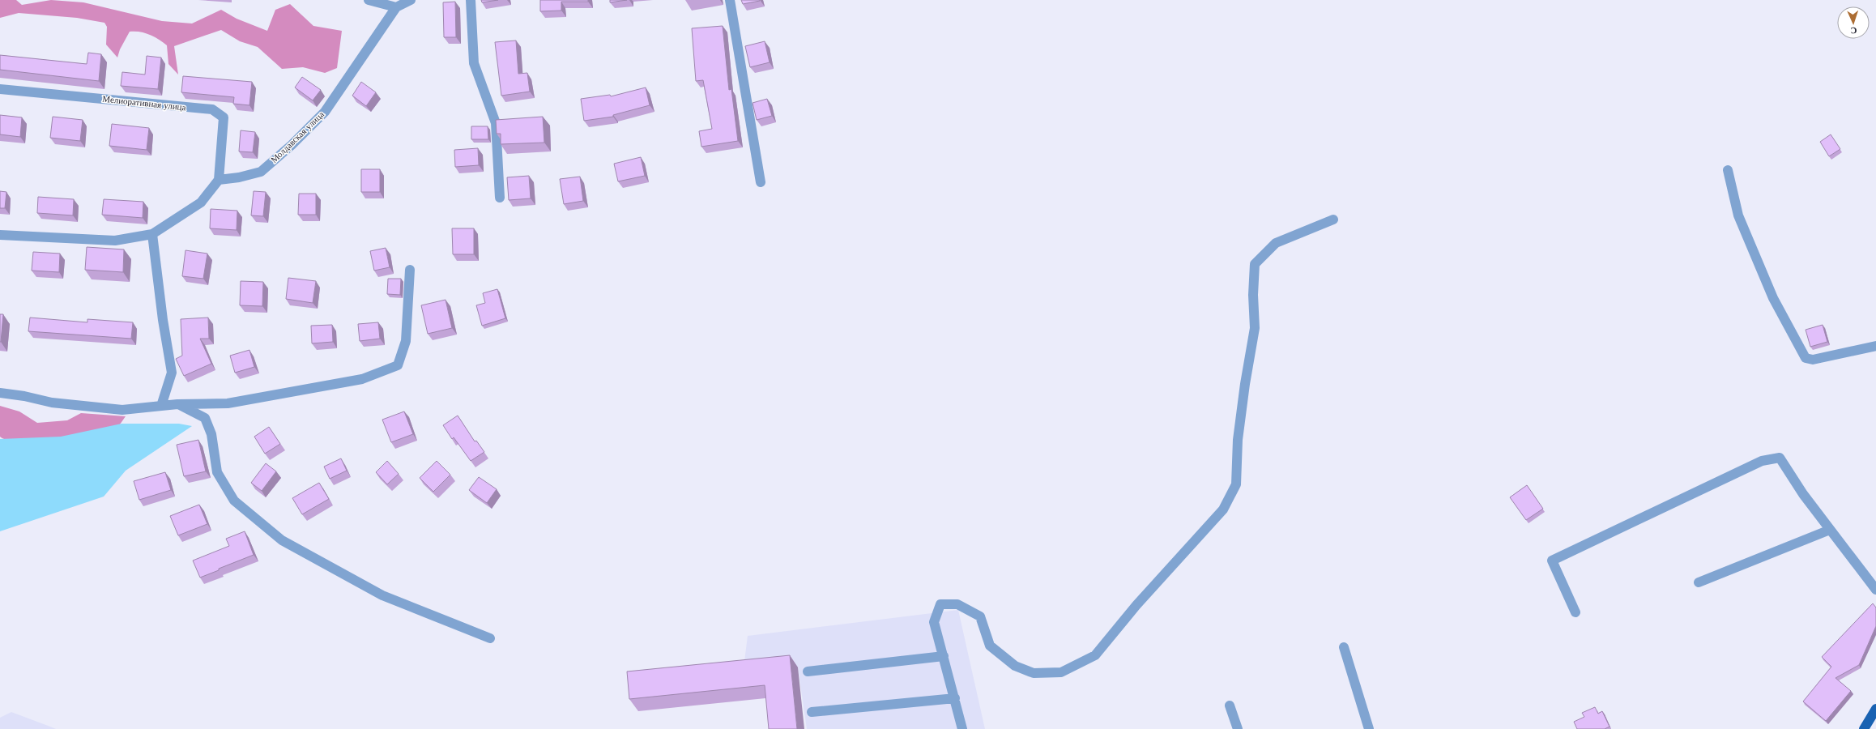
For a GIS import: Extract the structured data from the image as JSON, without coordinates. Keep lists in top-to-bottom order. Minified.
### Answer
{"streets":{"street":["Мелиоративная улица","Молдавская улица"]},"crossings":[["Мелиоративная улица","Молдавская улица"]],"north":"bottom"}
